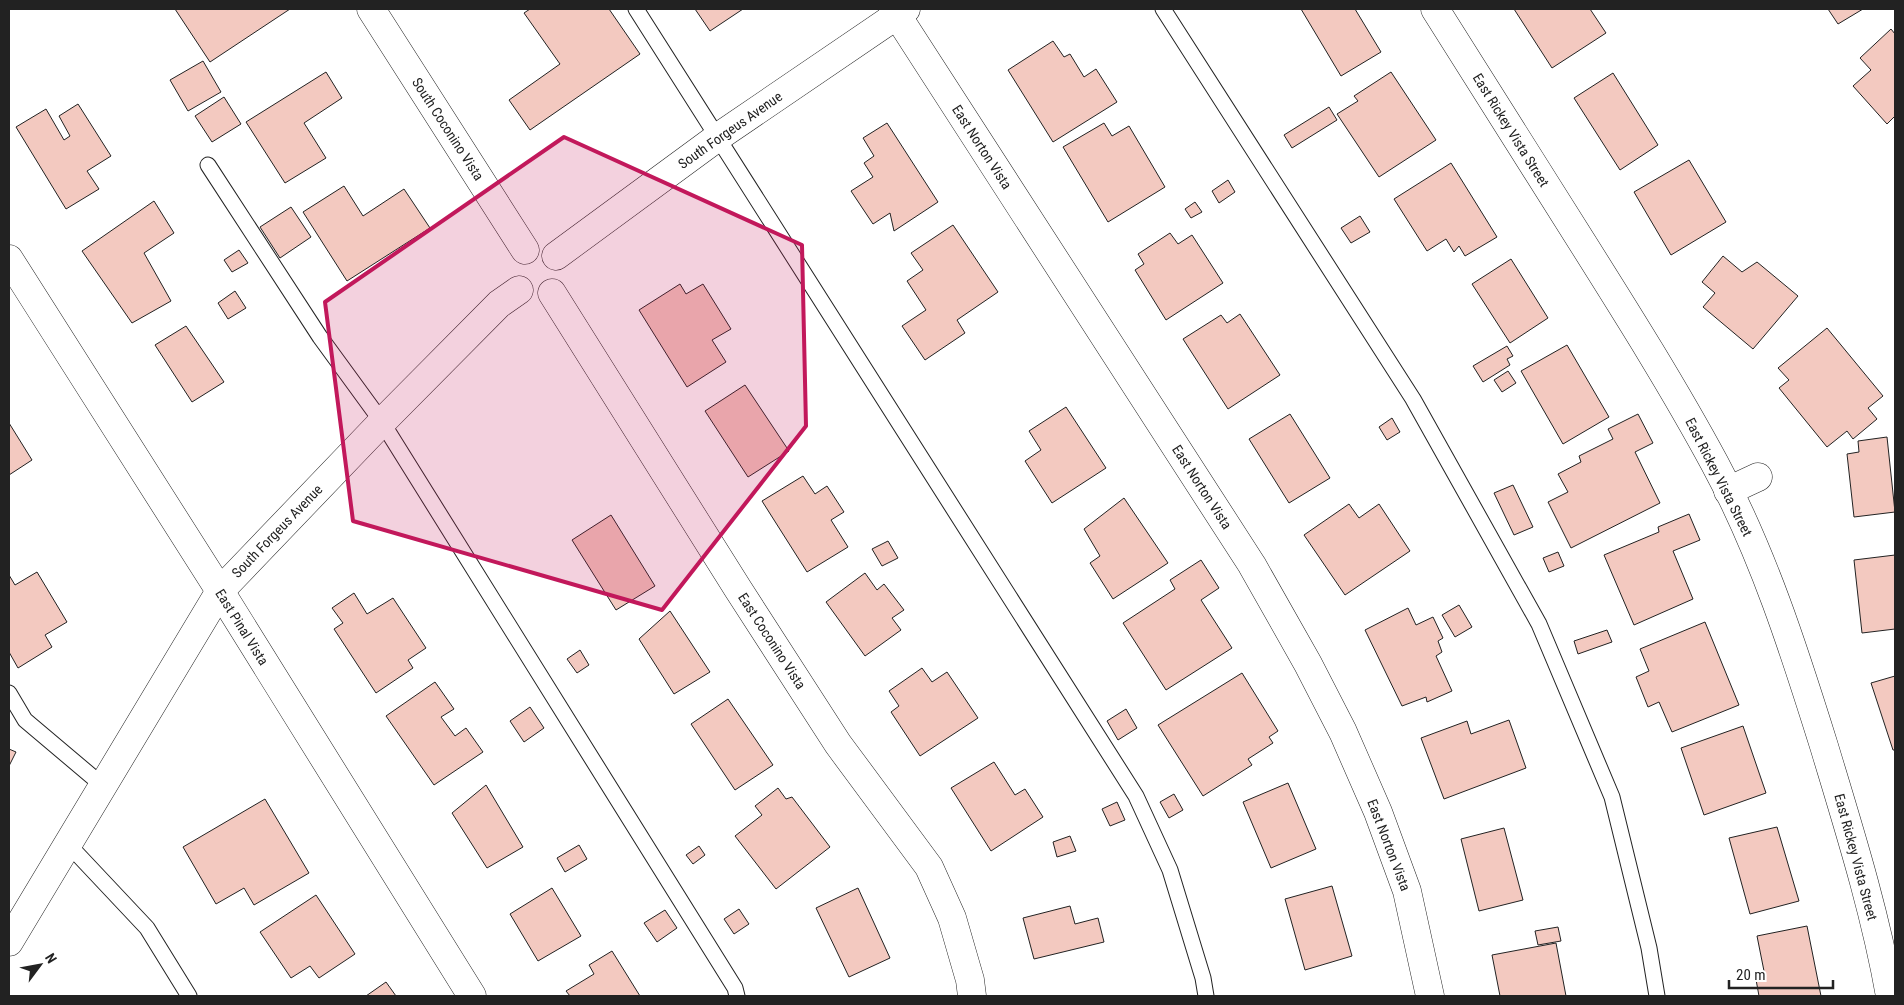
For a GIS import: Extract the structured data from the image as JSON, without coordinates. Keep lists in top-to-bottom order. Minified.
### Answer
{"streets":{"street":["South Coconino Vista","South Forgeus Avenue","East Rickey Vista Street","East Norton Vista","East Pinal Vista","East Coconino Vista"]},"crossings":[["South Coconino Vista","South Forgeus Avenue"],["South Coconino Vista","East Coconino Vista"],["South Forgeus Avenue","East Norton Vista"],["South Forgeus Avenue","East Pinal Vista"],["South Forgeus Avenue","East Coconino Vista"]],"scale_bar":"20 m","north":"top right"}
